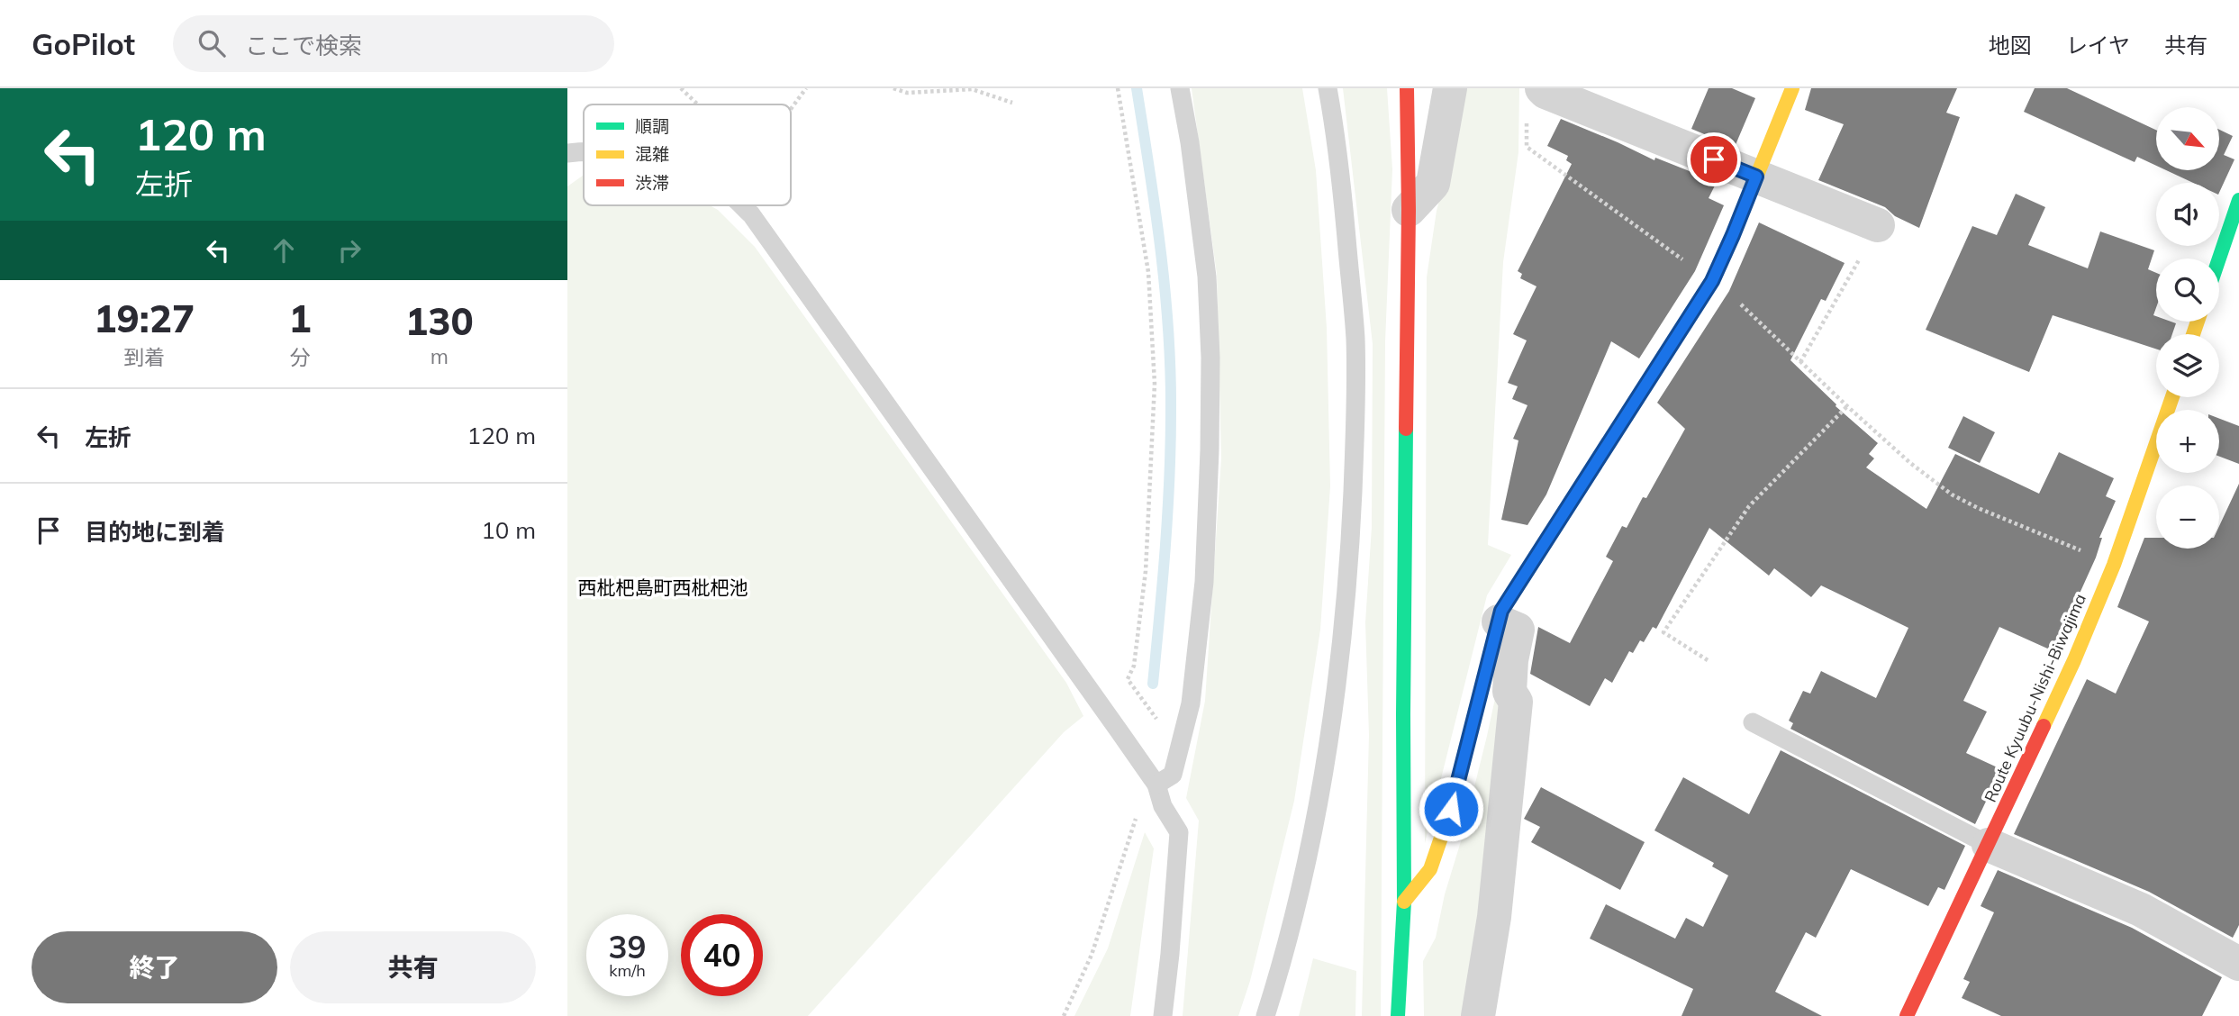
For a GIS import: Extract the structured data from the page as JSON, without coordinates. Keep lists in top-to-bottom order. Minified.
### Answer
{"streets":{"street":["Route Kyuubu-Nishi-Biwajima"]},"districts":["西枇杷島町西枇杷池"],"legend":["順調","混雑","渋滞"],"north":"bottom right","page":{"header":"GoPilot","search":"ここで検索","nav":["地図","レイヤ","共有"],"turn":["120 m","左折"],"map_buttons":["+","−"],"eta":["19:27","到着","1","分","130","m"],"list":[{"name":"左折","value":"120 m"},{"name":"目的地に到着","value":"10 m"}],"speed":"39 km/h","limit":"40","buttons":["終了","共有"]}}
